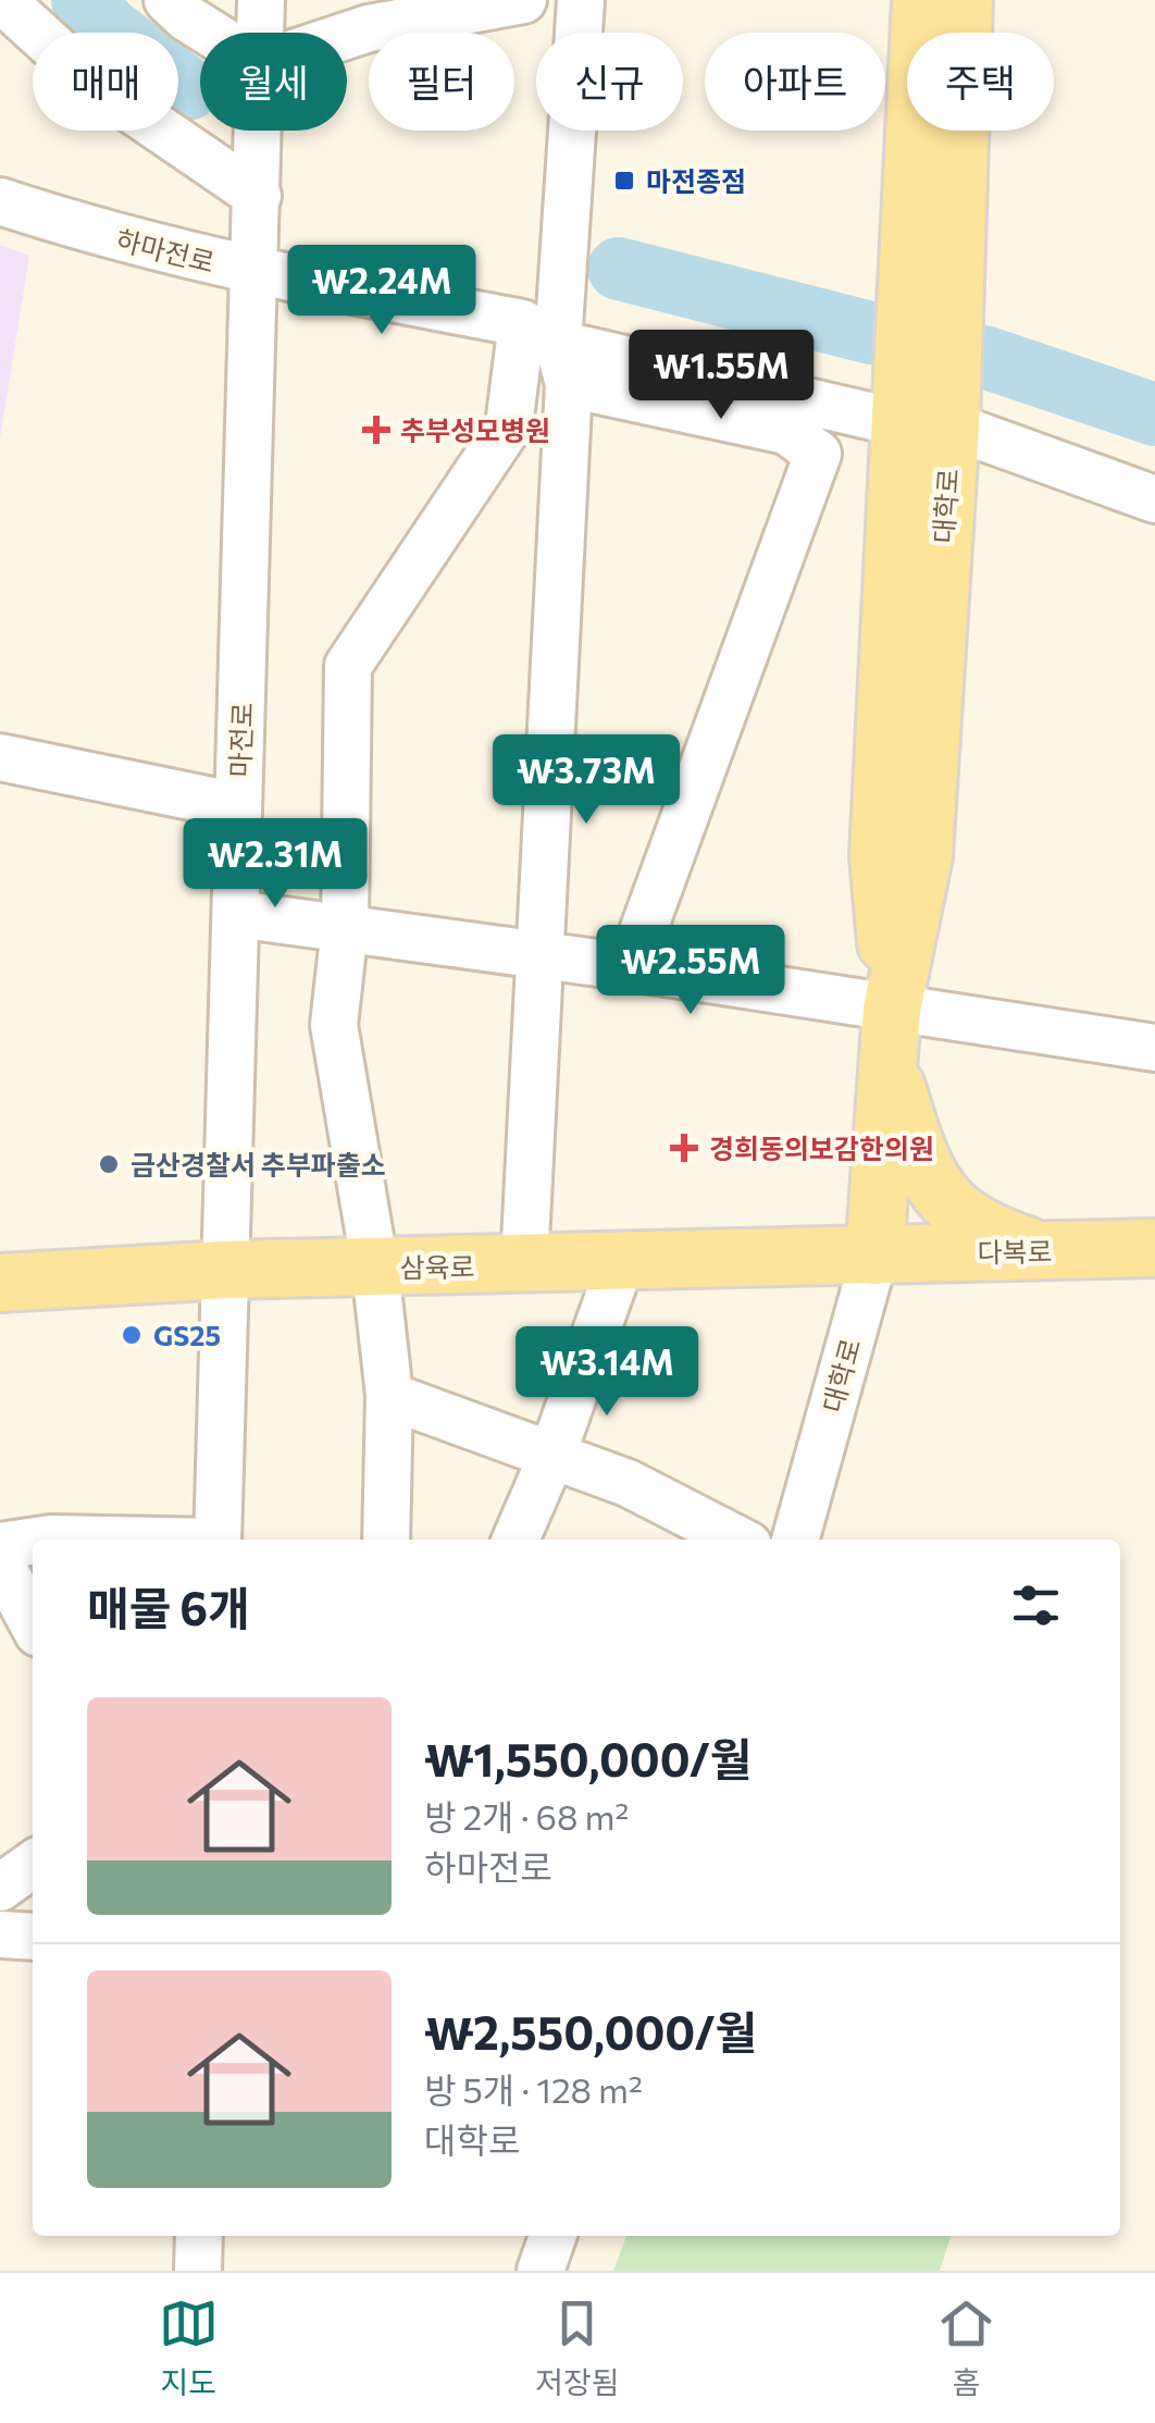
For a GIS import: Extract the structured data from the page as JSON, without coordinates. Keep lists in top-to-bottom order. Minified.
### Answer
{"streets":{"main road":["대학로","다복로","삼육로"],"street":["하마전로","마전로"]},"crossings":[["하마전로","대학로"],["하마전로","마전로"],["대학로","다복로"],["대학로","삼육로"],["마전로","삼육로"],["다복로","삼육로"]],"places":{"transit":["마전종점"],"health":["추부성모병원","경희동의보감한의원"],"other":["금산경찰서 추부파출소","GS25"]},"page":{"chip":["매매","월세","필터","신규","아파트","주택"],"price":["₩2.24M","₩1.55M","₩3.73M","₩2.31M","₩2.55M","₩3.14M"],"heading":"매물 6개","list":[{"name":"₩1,550,000/월","note":"방 2개 · 68 m² · 하마전로"},{"name":"₩2,550,000/월","note":"방 5개 · 128 m² · 대학로"}],"tabs":["지도","저장됨","홈"]}}
